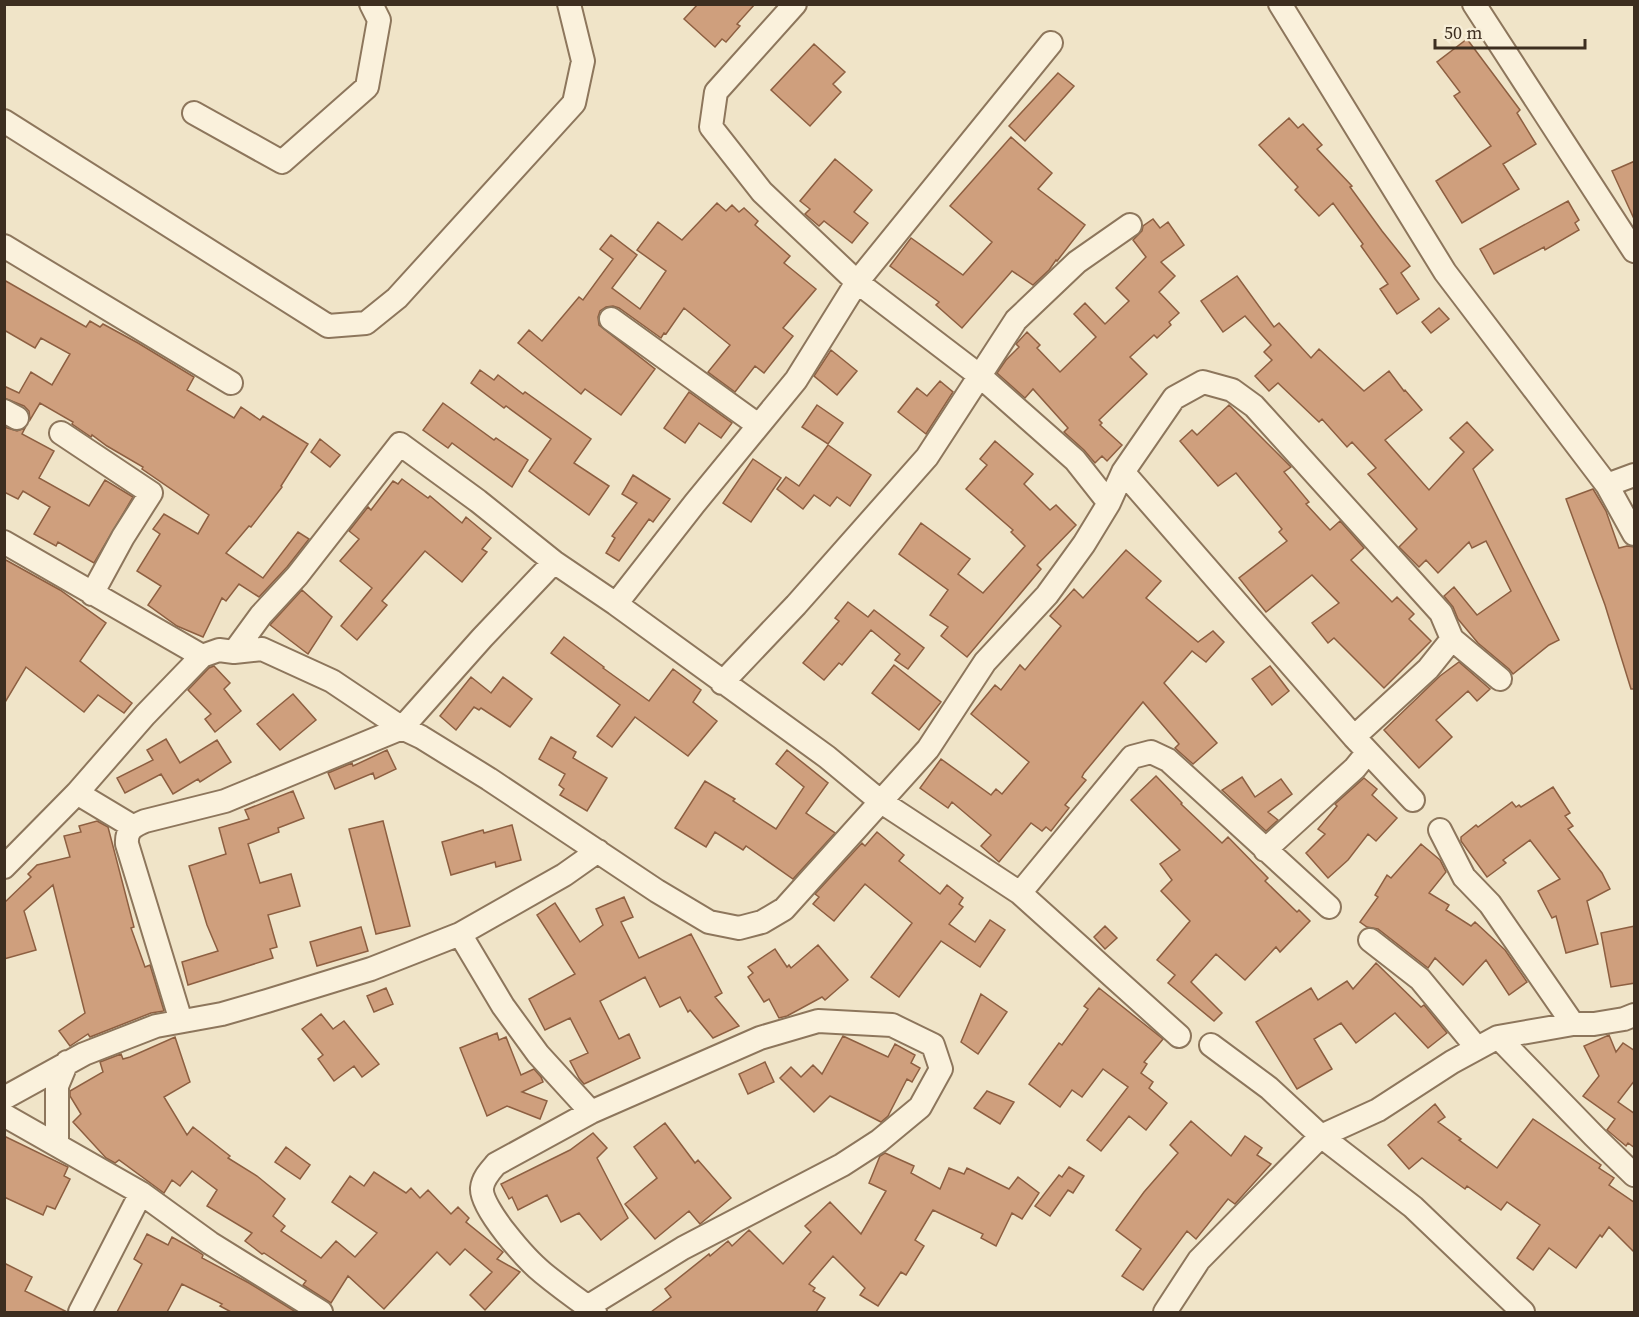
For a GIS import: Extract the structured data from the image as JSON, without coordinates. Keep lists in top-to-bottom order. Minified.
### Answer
{"scale_bar":"50 m"}
